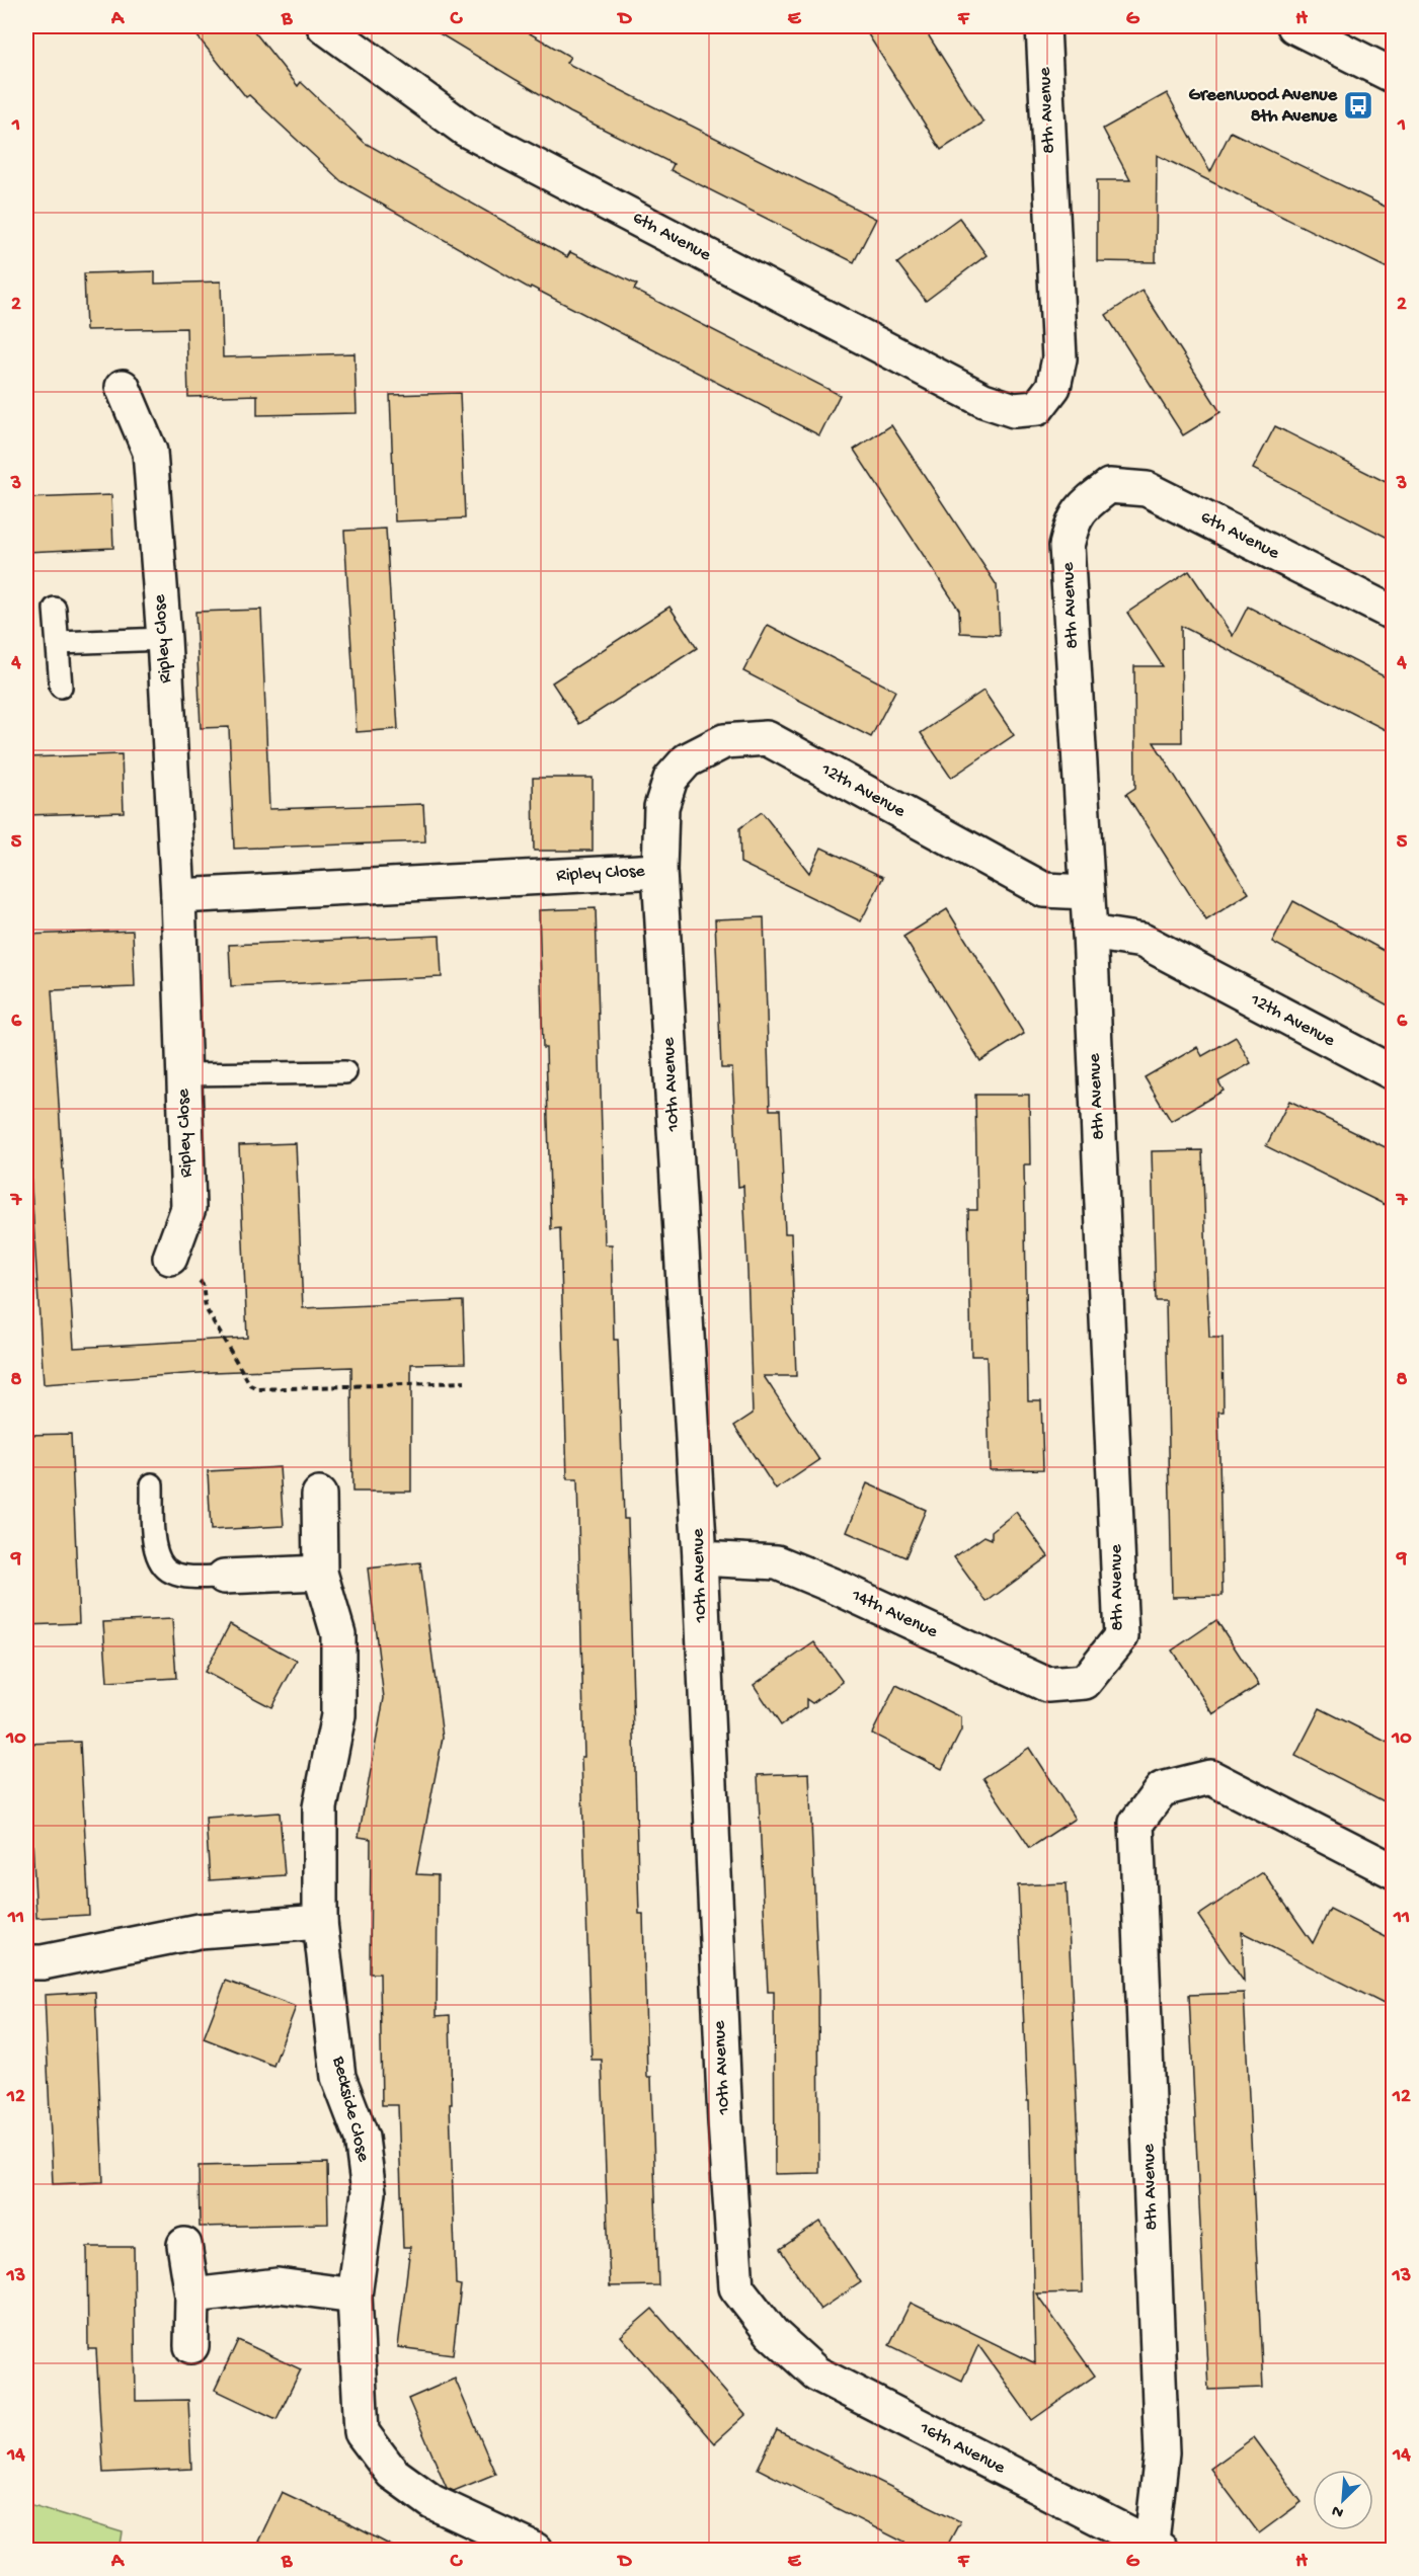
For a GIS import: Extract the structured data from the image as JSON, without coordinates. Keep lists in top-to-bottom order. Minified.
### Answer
{"streets":{"street":["8th Avenue","6th Avenue","Ripley Close","12th Avenue","10th Avenue","14th Avenue","Beckside Close","16th Avenue"]},"crossings":[["8th Avenue","6th Avenue"],["8th Avenue","12th Avenue"],["8th Avenue","14th Avenue"],["8th Avenue","16th Avenue"],["Ripley Close","10th Avenue"],["12th Avenue","10th Avenue"],["10th Avenue","14th Avenue"],["10th Avenue","16th Avenue"]],"places":{"bus stop":["Greenwood Avenue 8th Avenue"]},"north":"bottom left","grid":{"columns":["A","B","C","D","E","F","G","H"],"rows":["1","2","3","4","5","6","7","8","9","10","11","12","13","14"]}}
